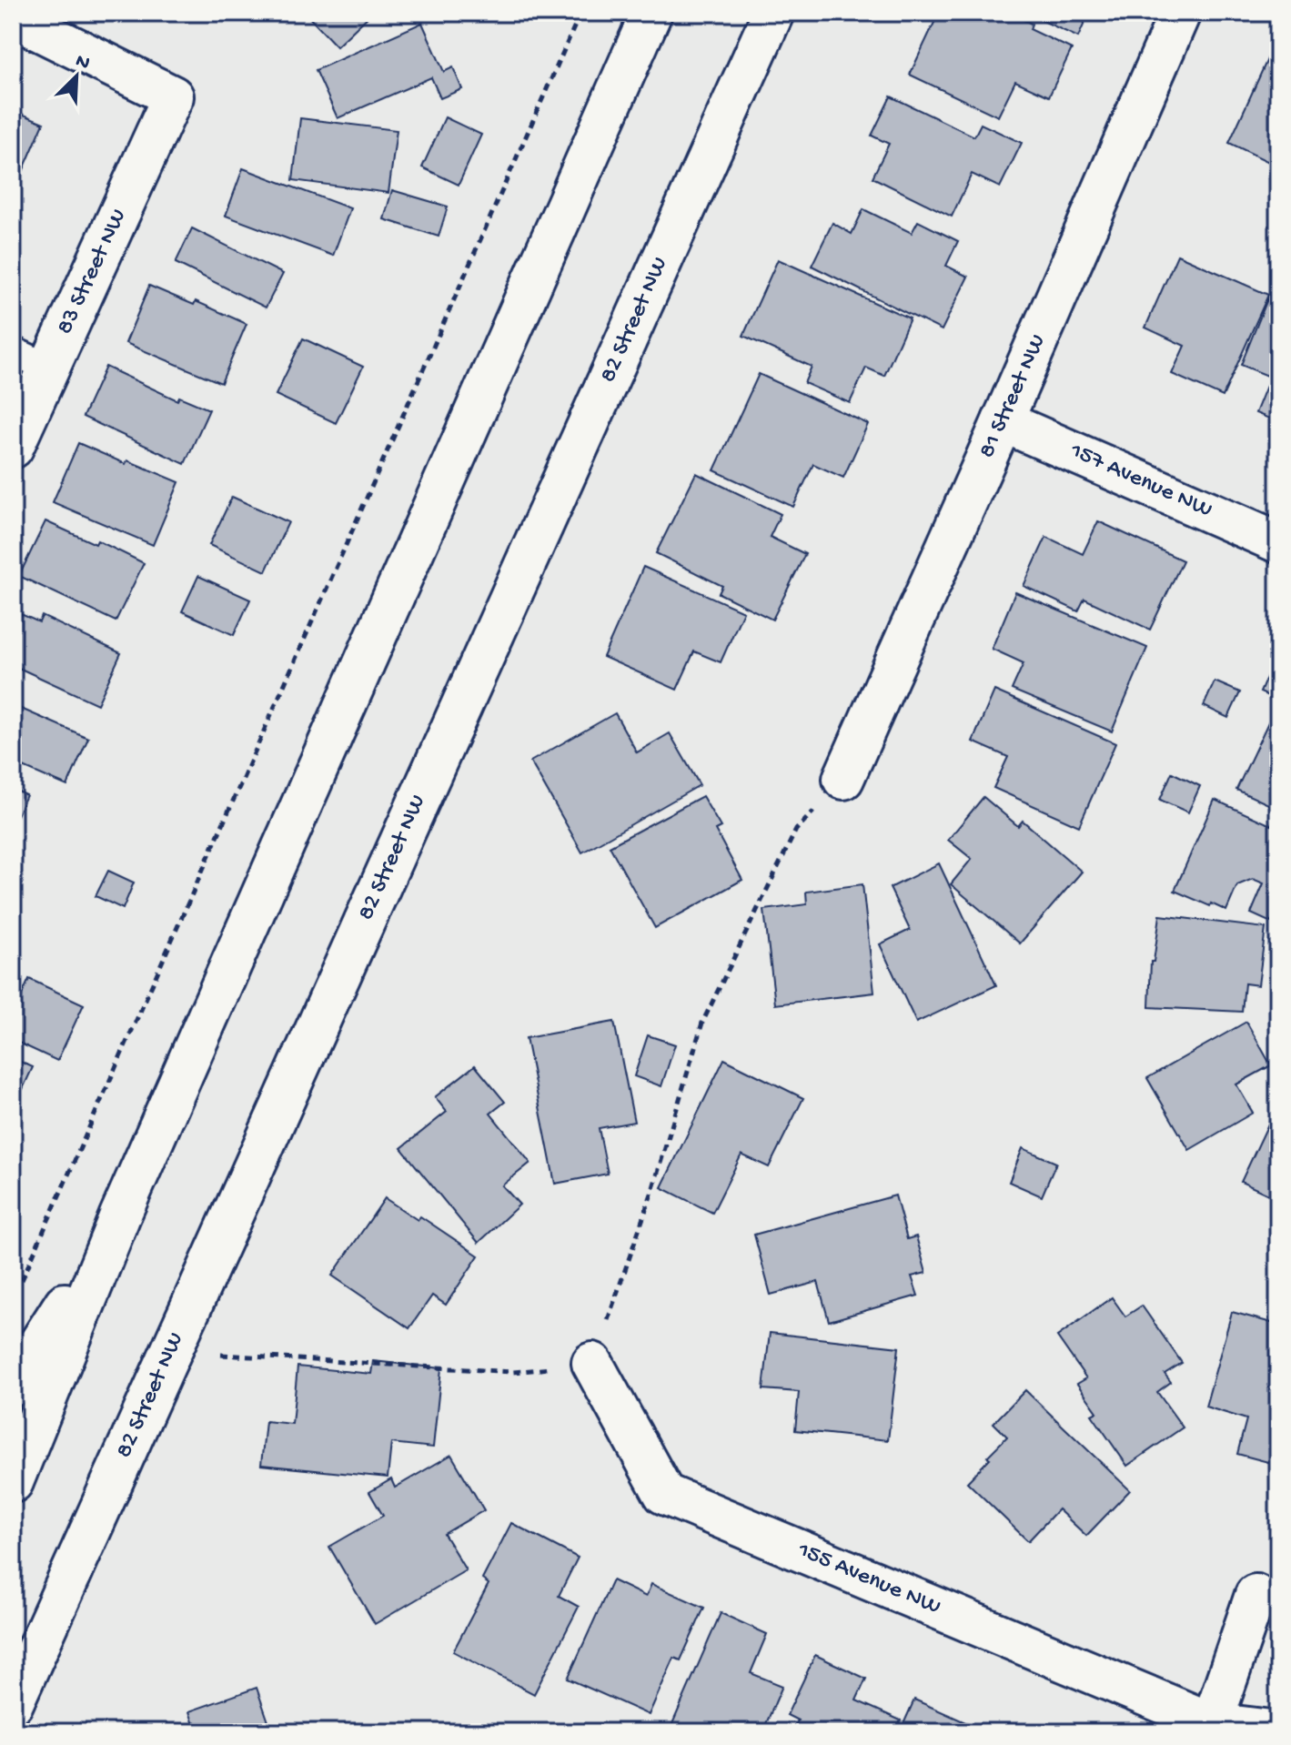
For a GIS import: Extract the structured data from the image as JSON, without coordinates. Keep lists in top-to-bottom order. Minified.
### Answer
{"streets":{"main road":["83 Street NW","82 Street NW","81 Street NW","157 Avenue NW","155 Avenue NW"]},"crossings":[["81 Street NW","157 Avenue NW"]],"north":"top right"}
